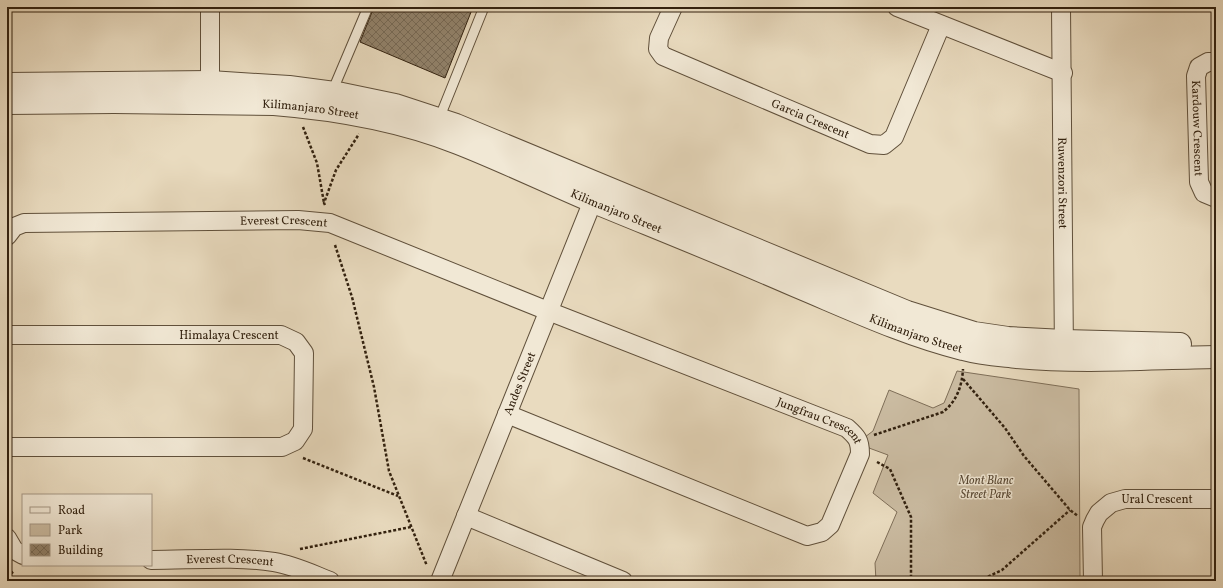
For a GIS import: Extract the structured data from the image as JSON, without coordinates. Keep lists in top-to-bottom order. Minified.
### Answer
{"streets":{"street":["Kilimanjaro Street","Garcia Crescent","Kardouw Crescent","Ruwenzori Street","Everest Crescent","Himalaya Crescent","Andes Street","Jungfrau Crescent","Ural Crescent"]},"crossings":[["Kilimanjaro Street","Ruwenzori Street"],["Kilimanjaro Street","Andes Street"],["Everest Crescent","Andes Street"],["Everest Crescent","Jungfrau Crescent"],["Andes Street","Jungfrau Crescent"]],"parks":["Mont Blanc Street Park"],"legend":["Road","Park","Building"]}
